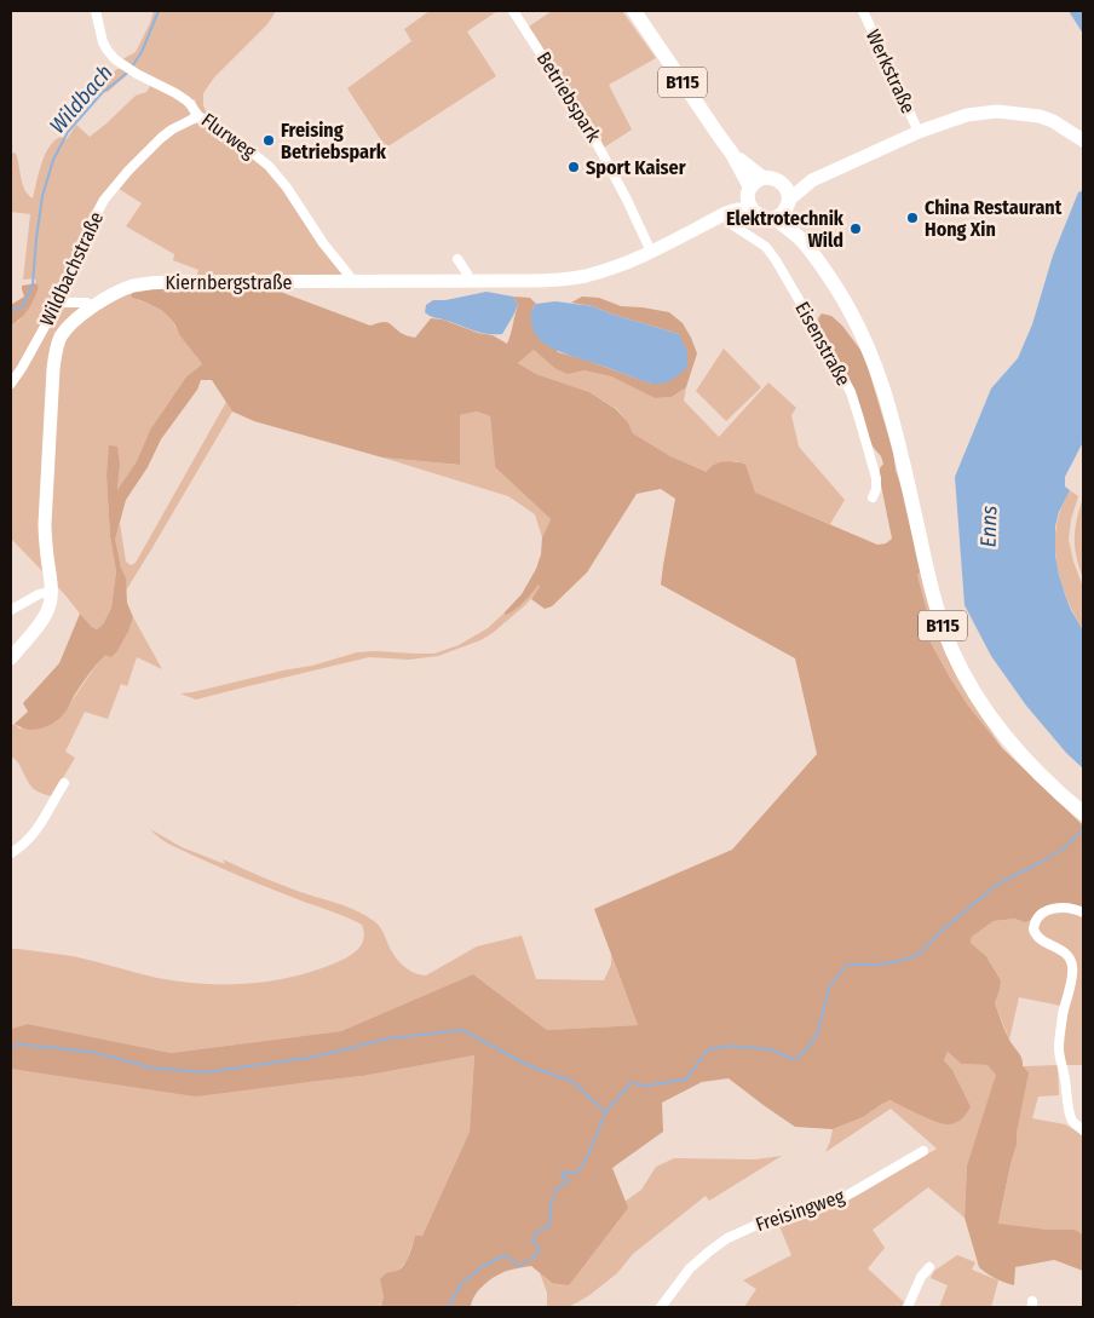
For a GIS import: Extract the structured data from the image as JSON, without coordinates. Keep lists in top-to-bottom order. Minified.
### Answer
{"streets":{"main road":["B115"],"street":["Werkstraße","Betriebspark","Flurweg","Wildbachstraße","Kiernbergstraße","Eisenstraße","Freisingweg"]},"crossings":[["Werkstraße","B115"],["Werkstraße","Kiernbergstraße"],["Werkstraße","Eisenstraße"],["B115","Kiernbergstraße"],["B115","Eisenstraße"],["Betriebspark","Kiernbergstraße"],["Flurweg","Wildbachstraße"],["Flurweg","Kiernbergstraße"],["Kiernbergstraße","Eisenstraße"]],"water":["Wildbach","Enns"],"places":["Freising Betriebspark","Sport Kaiser","China Restaurant Hong Xin","Elektrotechnik Wild"]}
